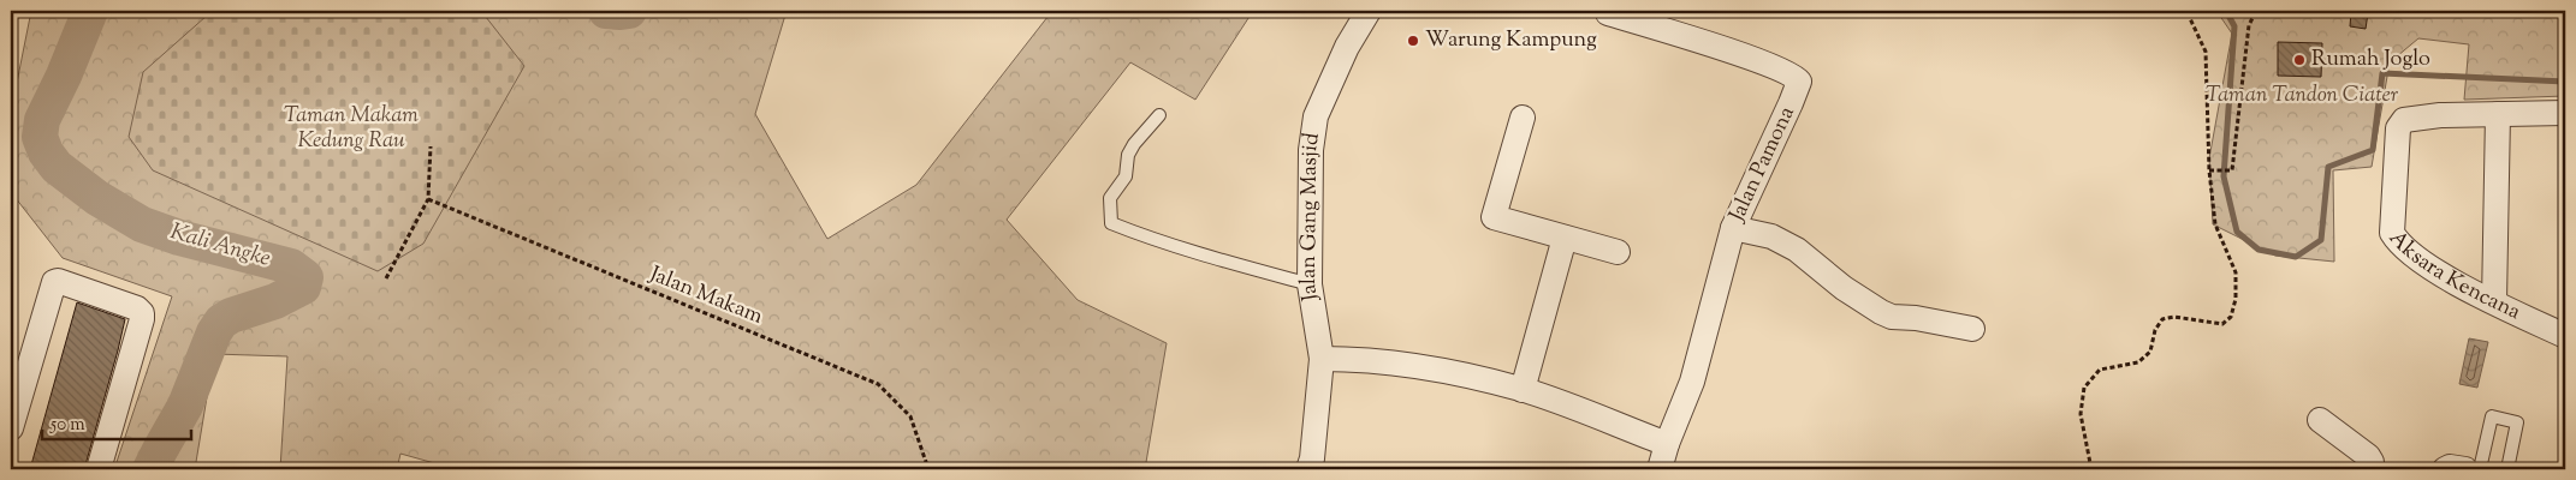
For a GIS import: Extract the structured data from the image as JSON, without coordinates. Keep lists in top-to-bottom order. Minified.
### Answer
{"streets":{"street":["Jalan Pamona","Jalan Gang Masjid","Aksara Kencana"],"path":["Jalan Makam"]},"water":["Kali Angke"],"parks":["Taman Tandon Ciater","Taman Makam Kedung Rau"],"places":["Warung Kampung","Rumah Joglo"],"scale_bar":"50 m"}
